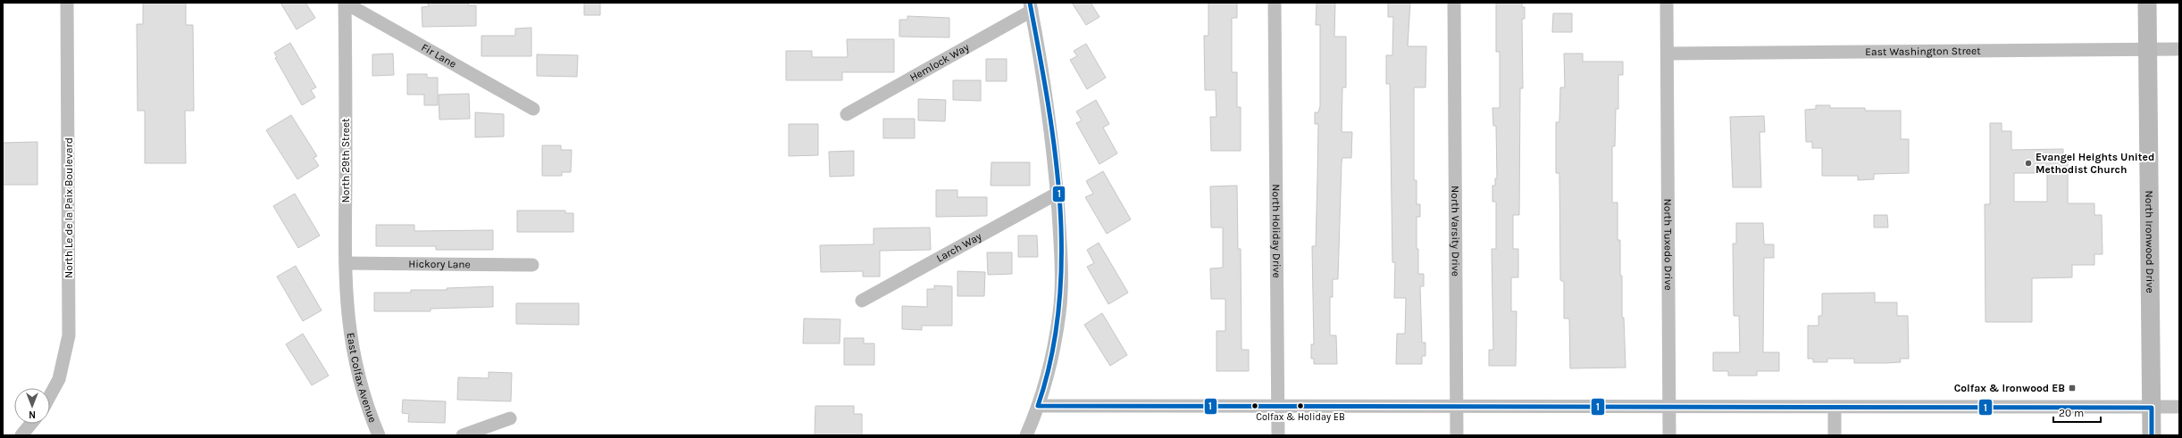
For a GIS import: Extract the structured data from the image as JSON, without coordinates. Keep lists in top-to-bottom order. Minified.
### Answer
{"streets":{"main road":["North Ironwood Drive"],"street":["East Washington Street","Fir Lane","Hemlock Way","North 29th Street","North Le de la Paix Boulevard","North Holiday Drive","North Varsity Drive","North Tuxedo Drive","Larch Way","Hickory Lane","East Colfax Avenue"]},"crossings":[["East Washington Street","North Ironwood Drive"],["East Washington Street","North Tuxedo Drive"],["Fir Lane","North 29th Street"],["North 29th Street","Hickory Lane"],["North 29th Street","East Colfax Avenue"]],"places":{"other":["Evangel Heights United Methodist Church","Colfax & Holiday EB"],"transit":["Colfax & Ironwood EB"]},"lines":["transit line 1"],"scale_bar":"20 m","north":"bottom"}
